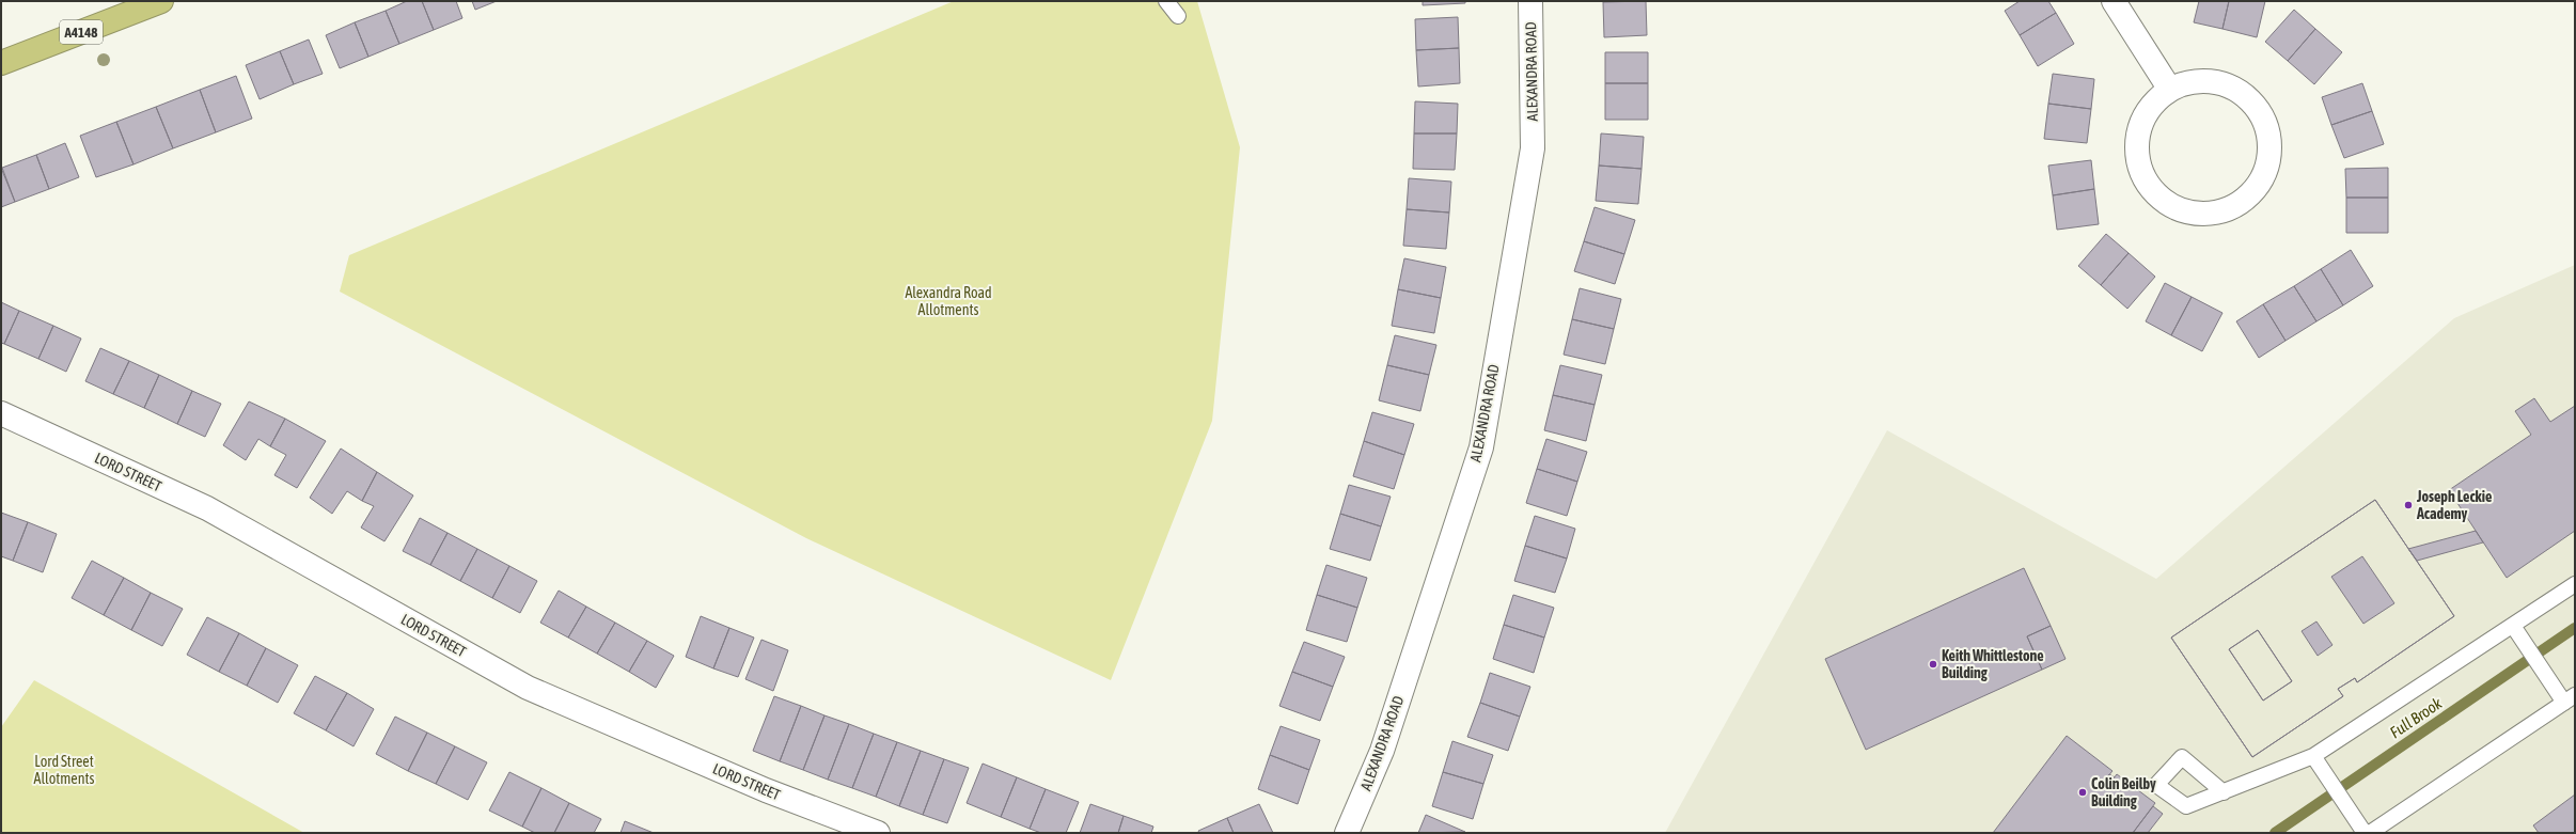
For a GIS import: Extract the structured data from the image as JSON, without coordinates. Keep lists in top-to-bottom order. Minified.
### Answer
{"streets":{"highway":["A4148"],"street":["ALEXANDRA ROAD","LORD STREET"]},"water":["Full Brook"],"parks":["Alexandra Road Allotments","Lord Street Allotments"],"places":["Joseph Leckie Academy","Keith Whittlestone Building","Colin Beilby Building"]}
